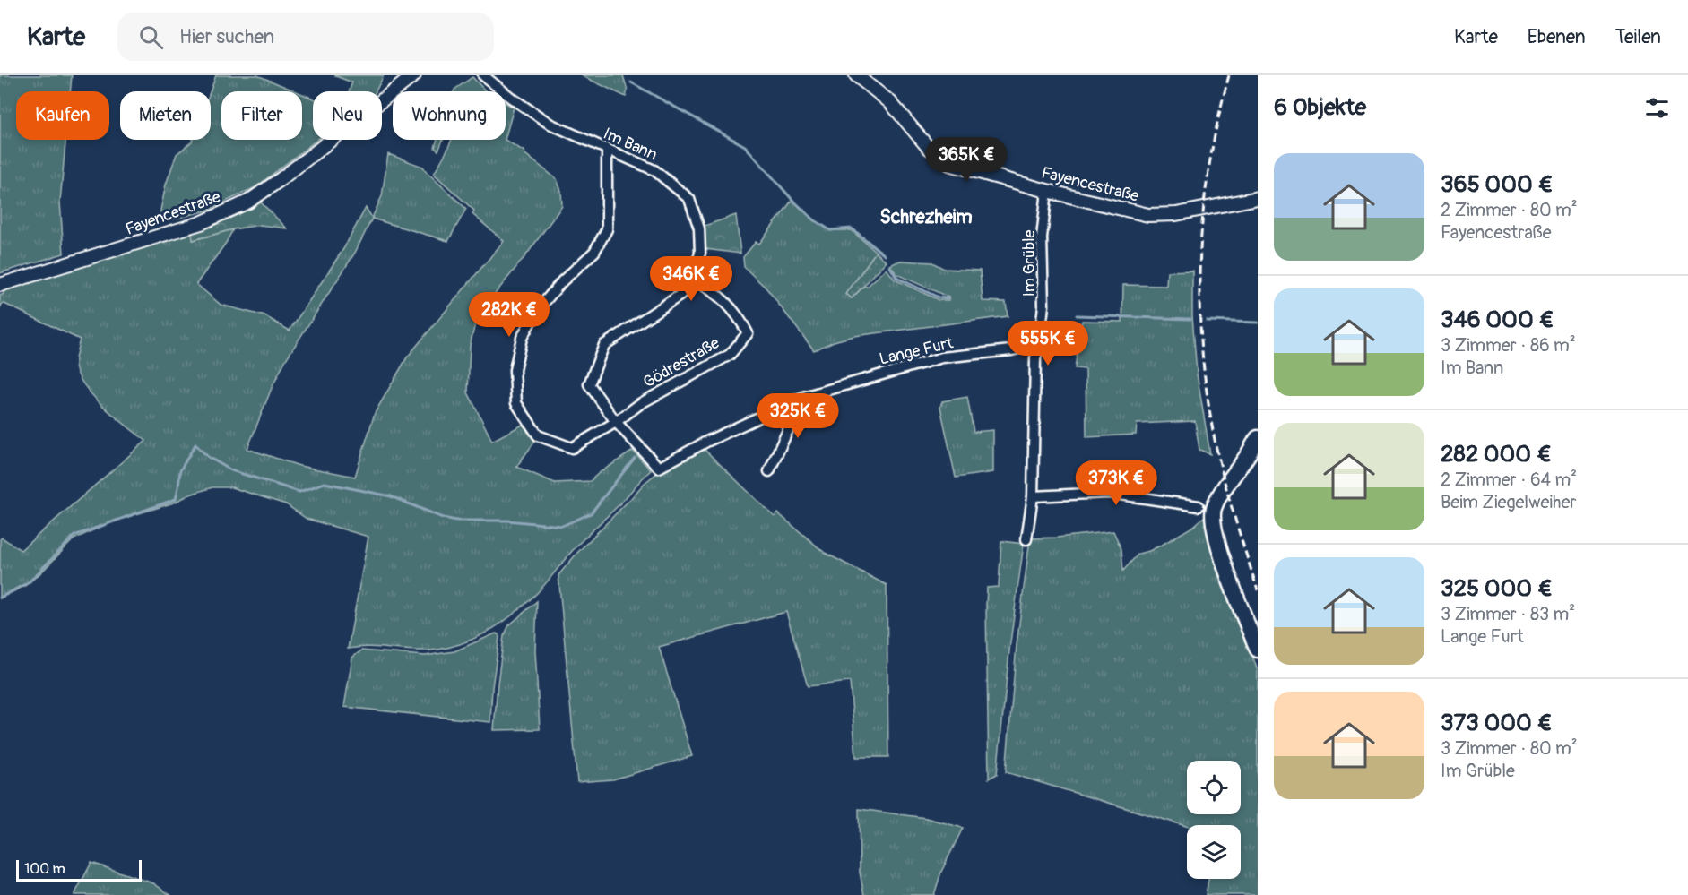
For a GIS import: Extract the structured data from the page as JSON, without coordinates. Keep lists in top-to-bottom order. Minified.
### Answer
{"streets":{"street":["Im Bann","Fayencestraße","Im Grüble","Lange Furt","Gödrestraße"]},"crossings":[["Im Bann","Lange Furt"],["Im Bann","Gödrestraße"],["Fayencestraße","Im Grüble"],["Im Grüble","Lange Furt"]],"districts":["Schrezheim"],"scale_bar":"100 m","page":{"header":"Karte","search":"Hier suchen","nav":["Karte","Ebenen","Teilen"],"heading":"6 Objekte","chip":["Kaufen","Mieten","Filter","Neu","Wohnung"],"price":["365K €","346K €","282K €","555K €","325K €","373K €"],"list":[{"name":"365 000 €","note":"2 Zimmer · 80 m² · Fayencestraße"},{"name":"346 000 €","note":"3 Zimmer · 86 m² · Im Bann"},{"name":"282 000 €","note":"2 Zimmer · 64 m² · Beim Ziegelweiher"},{"name":"325 000 €","note":"3 Zimmer · 83 m² · Lange Furt"},{"name":"373 000 €","note":"3 Zimmer · 80 m² · Im Grüble"}],"scale":"100 m"}}
